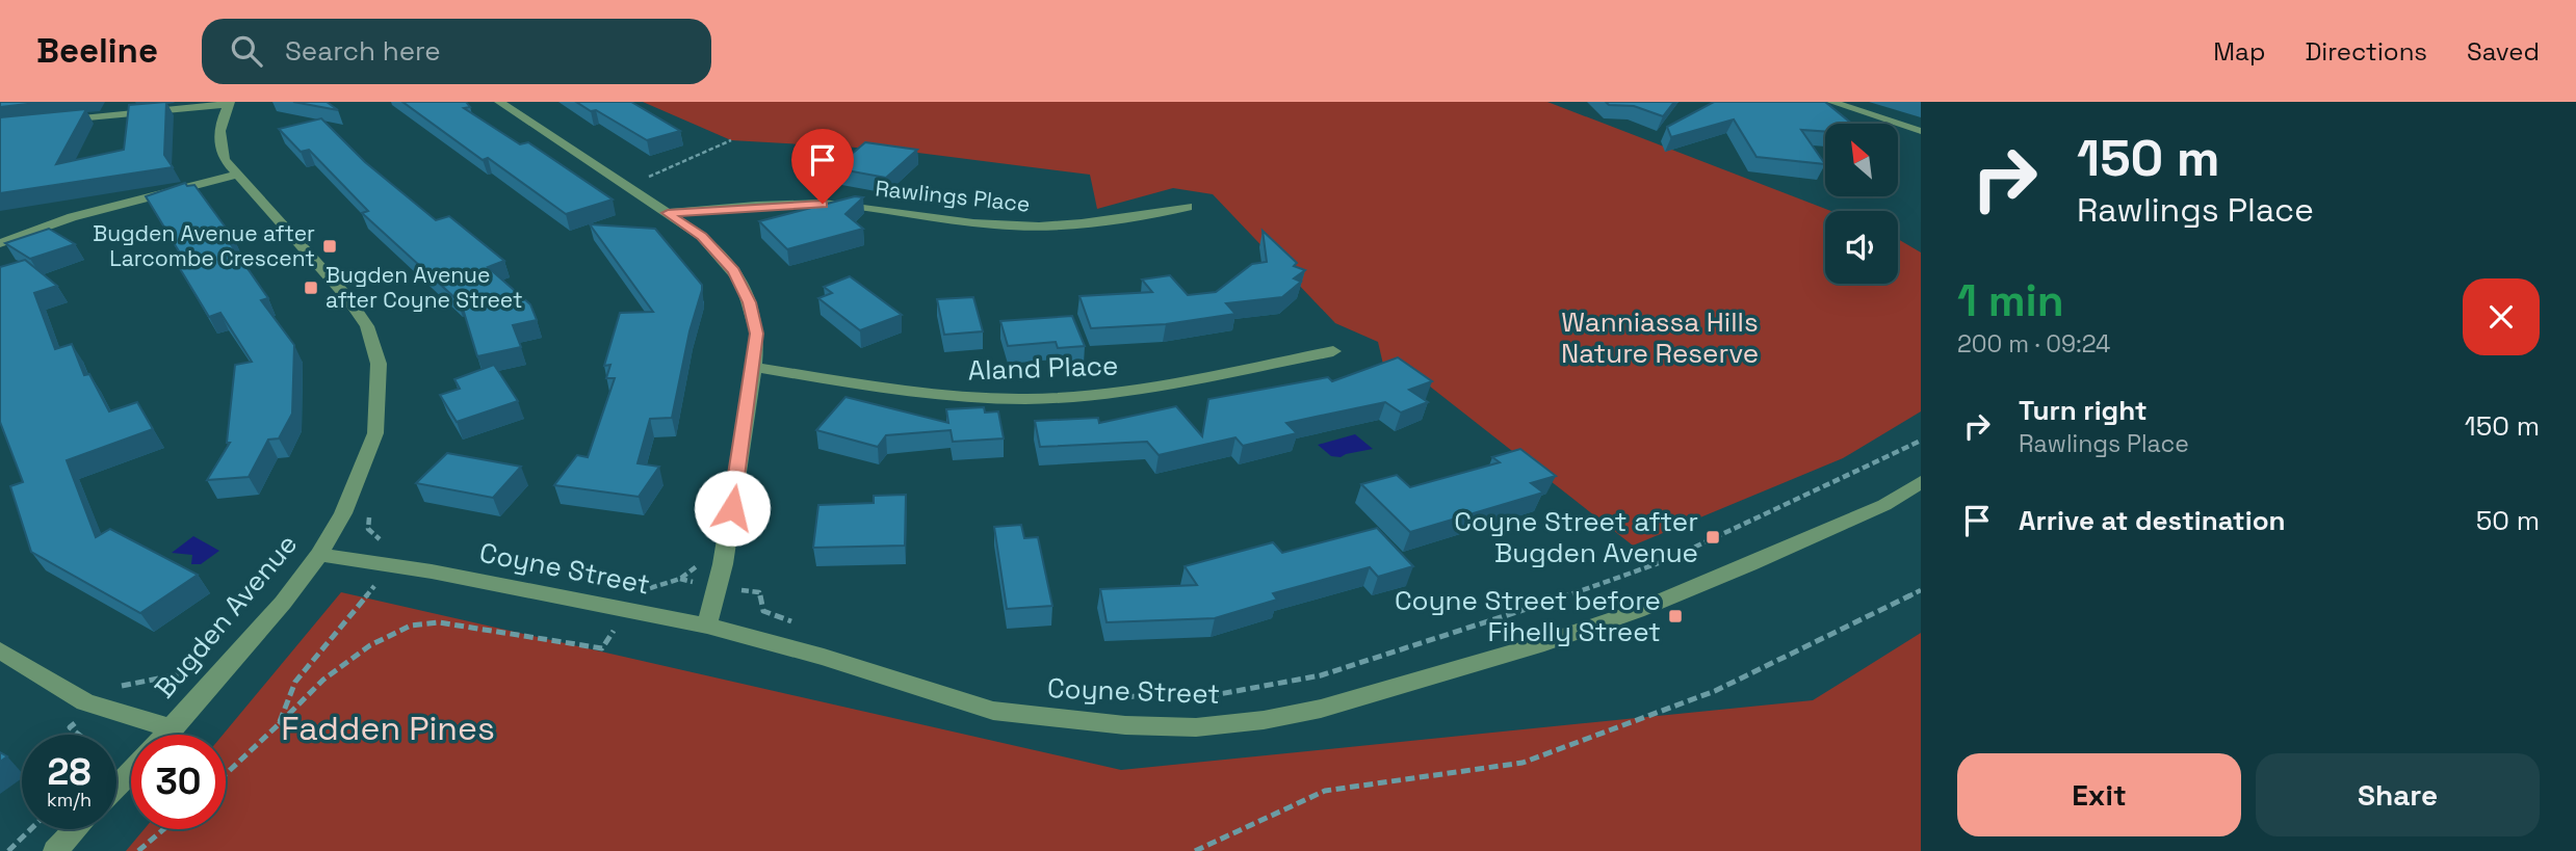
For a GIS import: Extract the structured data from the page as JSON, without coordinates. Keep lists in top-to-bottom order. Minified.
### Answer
{"streets":{"street":["Rawlings Place","Aland Place","Coyne Street","Bugden Avenue"]},"crossings":[["Coyne Street","Bugden Avenue"]],"parks":["Wanniassa Hills Nature Reserve","Fadden Pines"],"places":{"transit":["Bugden Avenue after Larcombe Crescent","Bugden Avenue after Coyne Street","Coyne Street after Bugden Avenue","Coyne Street before Fihelly Street"]},"north":"top left","page":{"header":"Beeline","search":"Search here","nav":["Map","Directions","Saved"],"turn":["150 m","Rawlings Place"],"heading":["1 min","200 m · 09:24"],"list":[{"name":"Turn right","note":"Rawlings Place","value":"150 m"},{"name":"Arrive at destination","value":"50 m"}],"speed":"28 km/h","limit":"30","buttons":["Exit","Share"]}}
